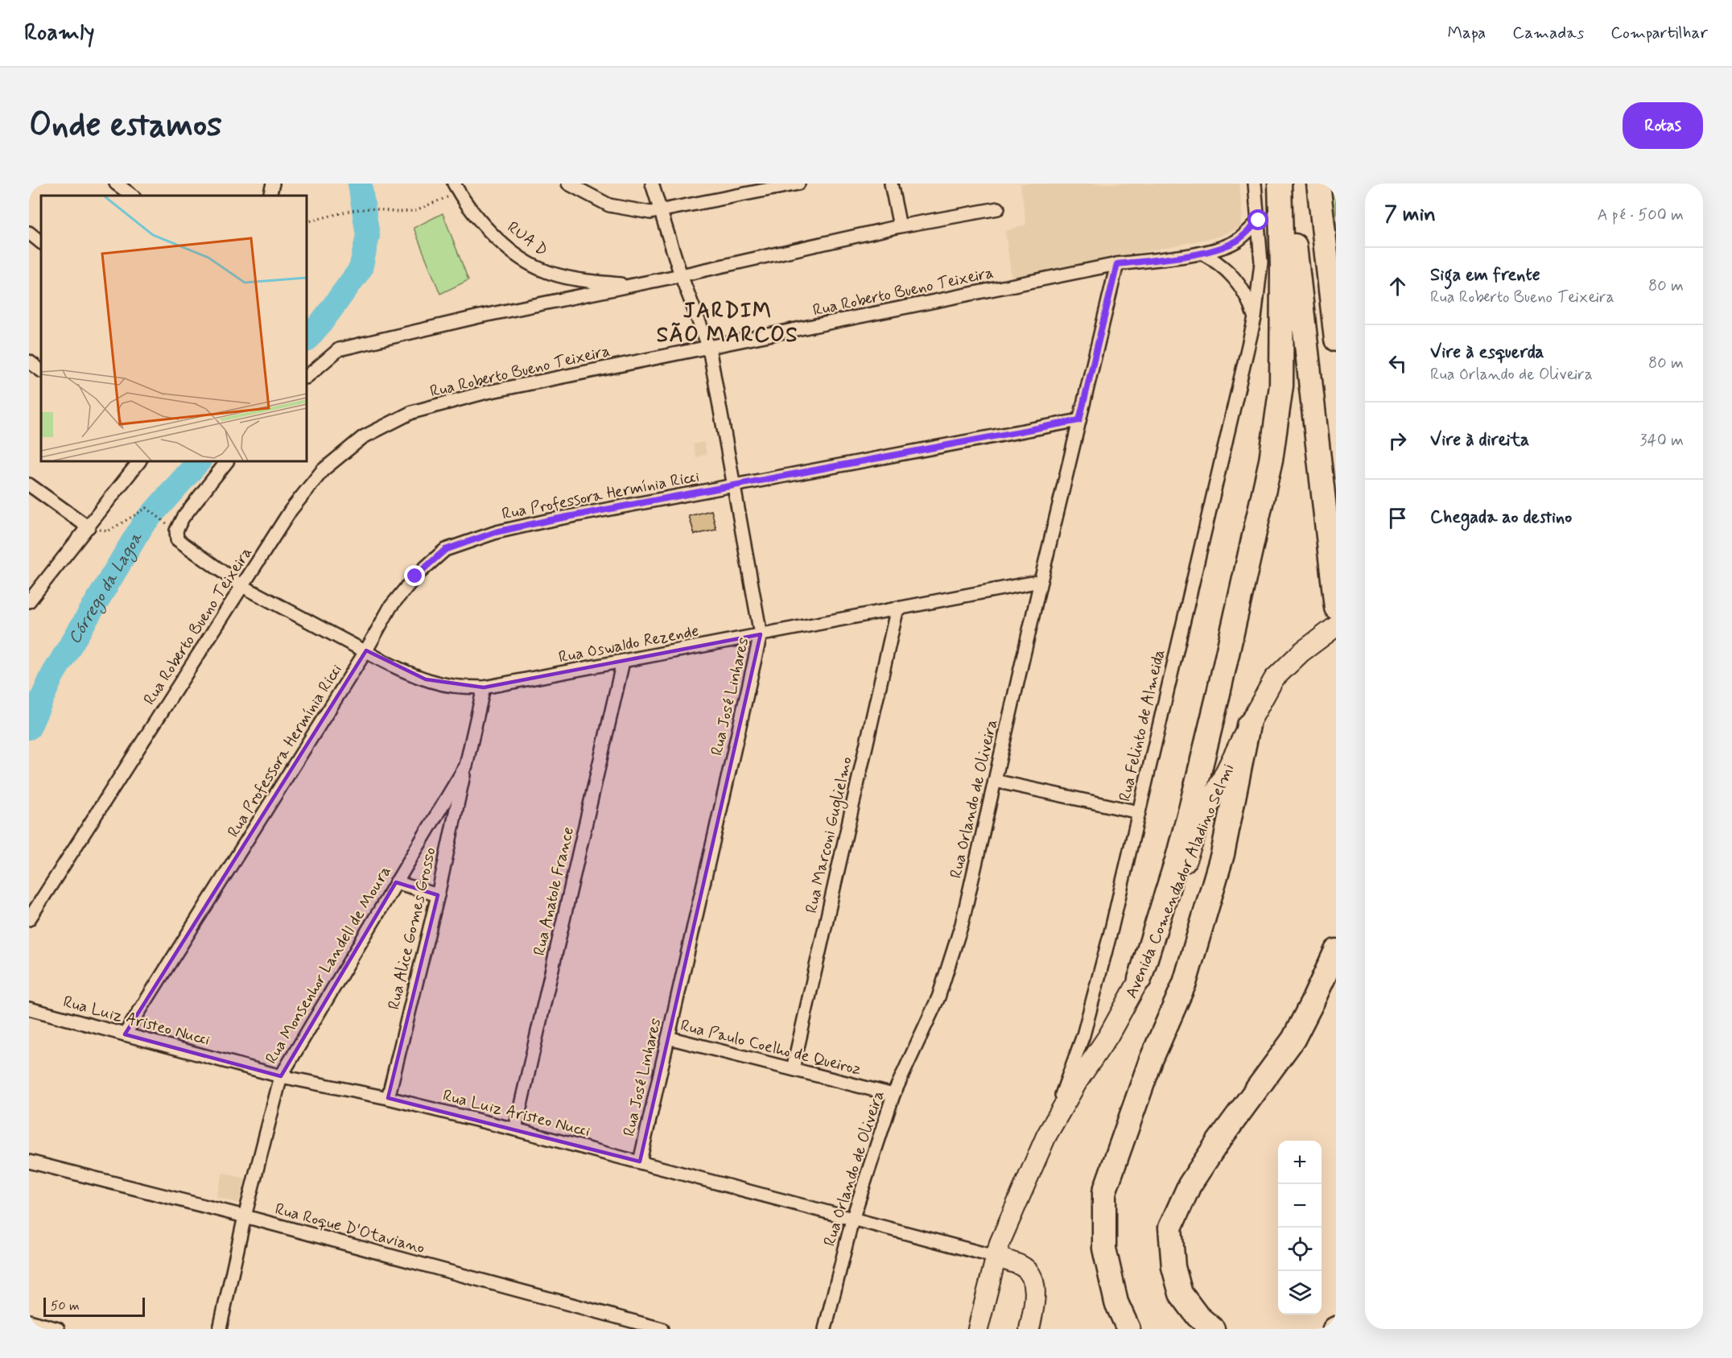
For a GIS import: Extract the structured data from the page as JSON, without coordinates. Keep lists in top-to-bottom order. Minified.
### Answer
{"streets":{"main road":["Avenida Comendador Aladino Selmi"],"street":["RUA D","Rua Roberto Bueno Teixeira","Rua Professora Hermínia Ricci","Rua Oswaldo Rezende","Rua José Linhares","Rua Felinto de Almeida","Rua Orlando de Oliveira","Rua Marconi Guglielmo","Rua Anatole France","Rua Alice Gomes Grosso","Rua Monsenhor Landell de Moura","Rua Luiz Aristeo Nucci","Rua Paulo Coelho de Queiroz","Rua Roque D'Otaviano"]},"crossings":[["Rua Roberto Bueno Teixeira","Rua Oswaldo Rezende"],["Rua Roberto Bueno Teixeira","Rua José Linhares"],["Rua Roberto Bueno Teixeira","Rua Felinto de Almeida"],["Rua Roberto Bueno Teixeira","Rua Orlando de Oliveira"],["Rua Professora Hermínia Ricci","Rua Oswaldo Rezende"],["Rua Professora Hermínia Ricci","Rua José Linhares"],["Rua Professora Hermínia Ricci","Rua Orlando de Oliveira"],["Rua Professora Hermínia Ricci","Rua Luiz Aristeo Nucci"],["Rua Oswaldo Rezende","Rua José Linhares"],["Rua Oswaldo Rezende","Rua Orlando de Oliveira"],["Rua Oswaldo Rezende","Rua Marconi Guglielmo"],["Rua Oswaldo Rezende","Rua Anatole France"],["Rua Oswaldo Rezende","Rua Monsenhor Landell de Moura"],["Rua José Linhares","Rua Luiz Aristeo Nucci"],["Rua José Linhares","Rua Paulo Coelho de Queiroz"],["Rua Felinto de Almeida","Avenida Comendador Aladino Selmi"],["Rua Orlando de Oliveira","Rua Luiz Aristeo Nucci"],["Rua Orlando de Oliveira","Rua Paulo Coelho de Queiroz"],["Rua Marconi Guglielmo","Rua Paulo Coelho de Queiroz"],["Avenida Comendador Aladino Selmi","Rua Luiz Aristeo Nucci"],["Rua Anatole France","Rua Luiz Aristeo Nucci"],["Rua Alice Gomes Grosso","Rua Monsenhor Landell de Moura"],["Rua Alice Gomes Grosso","Rua Luiz Aristeo Nucci"],["Rua Monsenhor Landell de Moura","Rua Luiz Aristeo Nucci"],["Rua Monsenhor Landell de Moura","Rua Roque D'Otaviano"]],"districts":["JARDIM SÃO MARCOS"],"water":["Córrego da Lagoa"],"scale_bar":"50 m","page":{"header":"Roamly","nav":["Mapa","Camadas","Compartilhar"],"buttons":"Rotas","title":"Onde estamos","heading":["7 min","A pé · 500 m"],"list":[["Siga em frente","Rua Roberto Bueno Teixeira","80 m"],["Vire à esquerda","Rua Orlando de Oliveira","80 m"],["Vire à direita","340 m"],"Chegada ao destino"],"map_buttons":["+","−"],"scale":"50 m"}}
